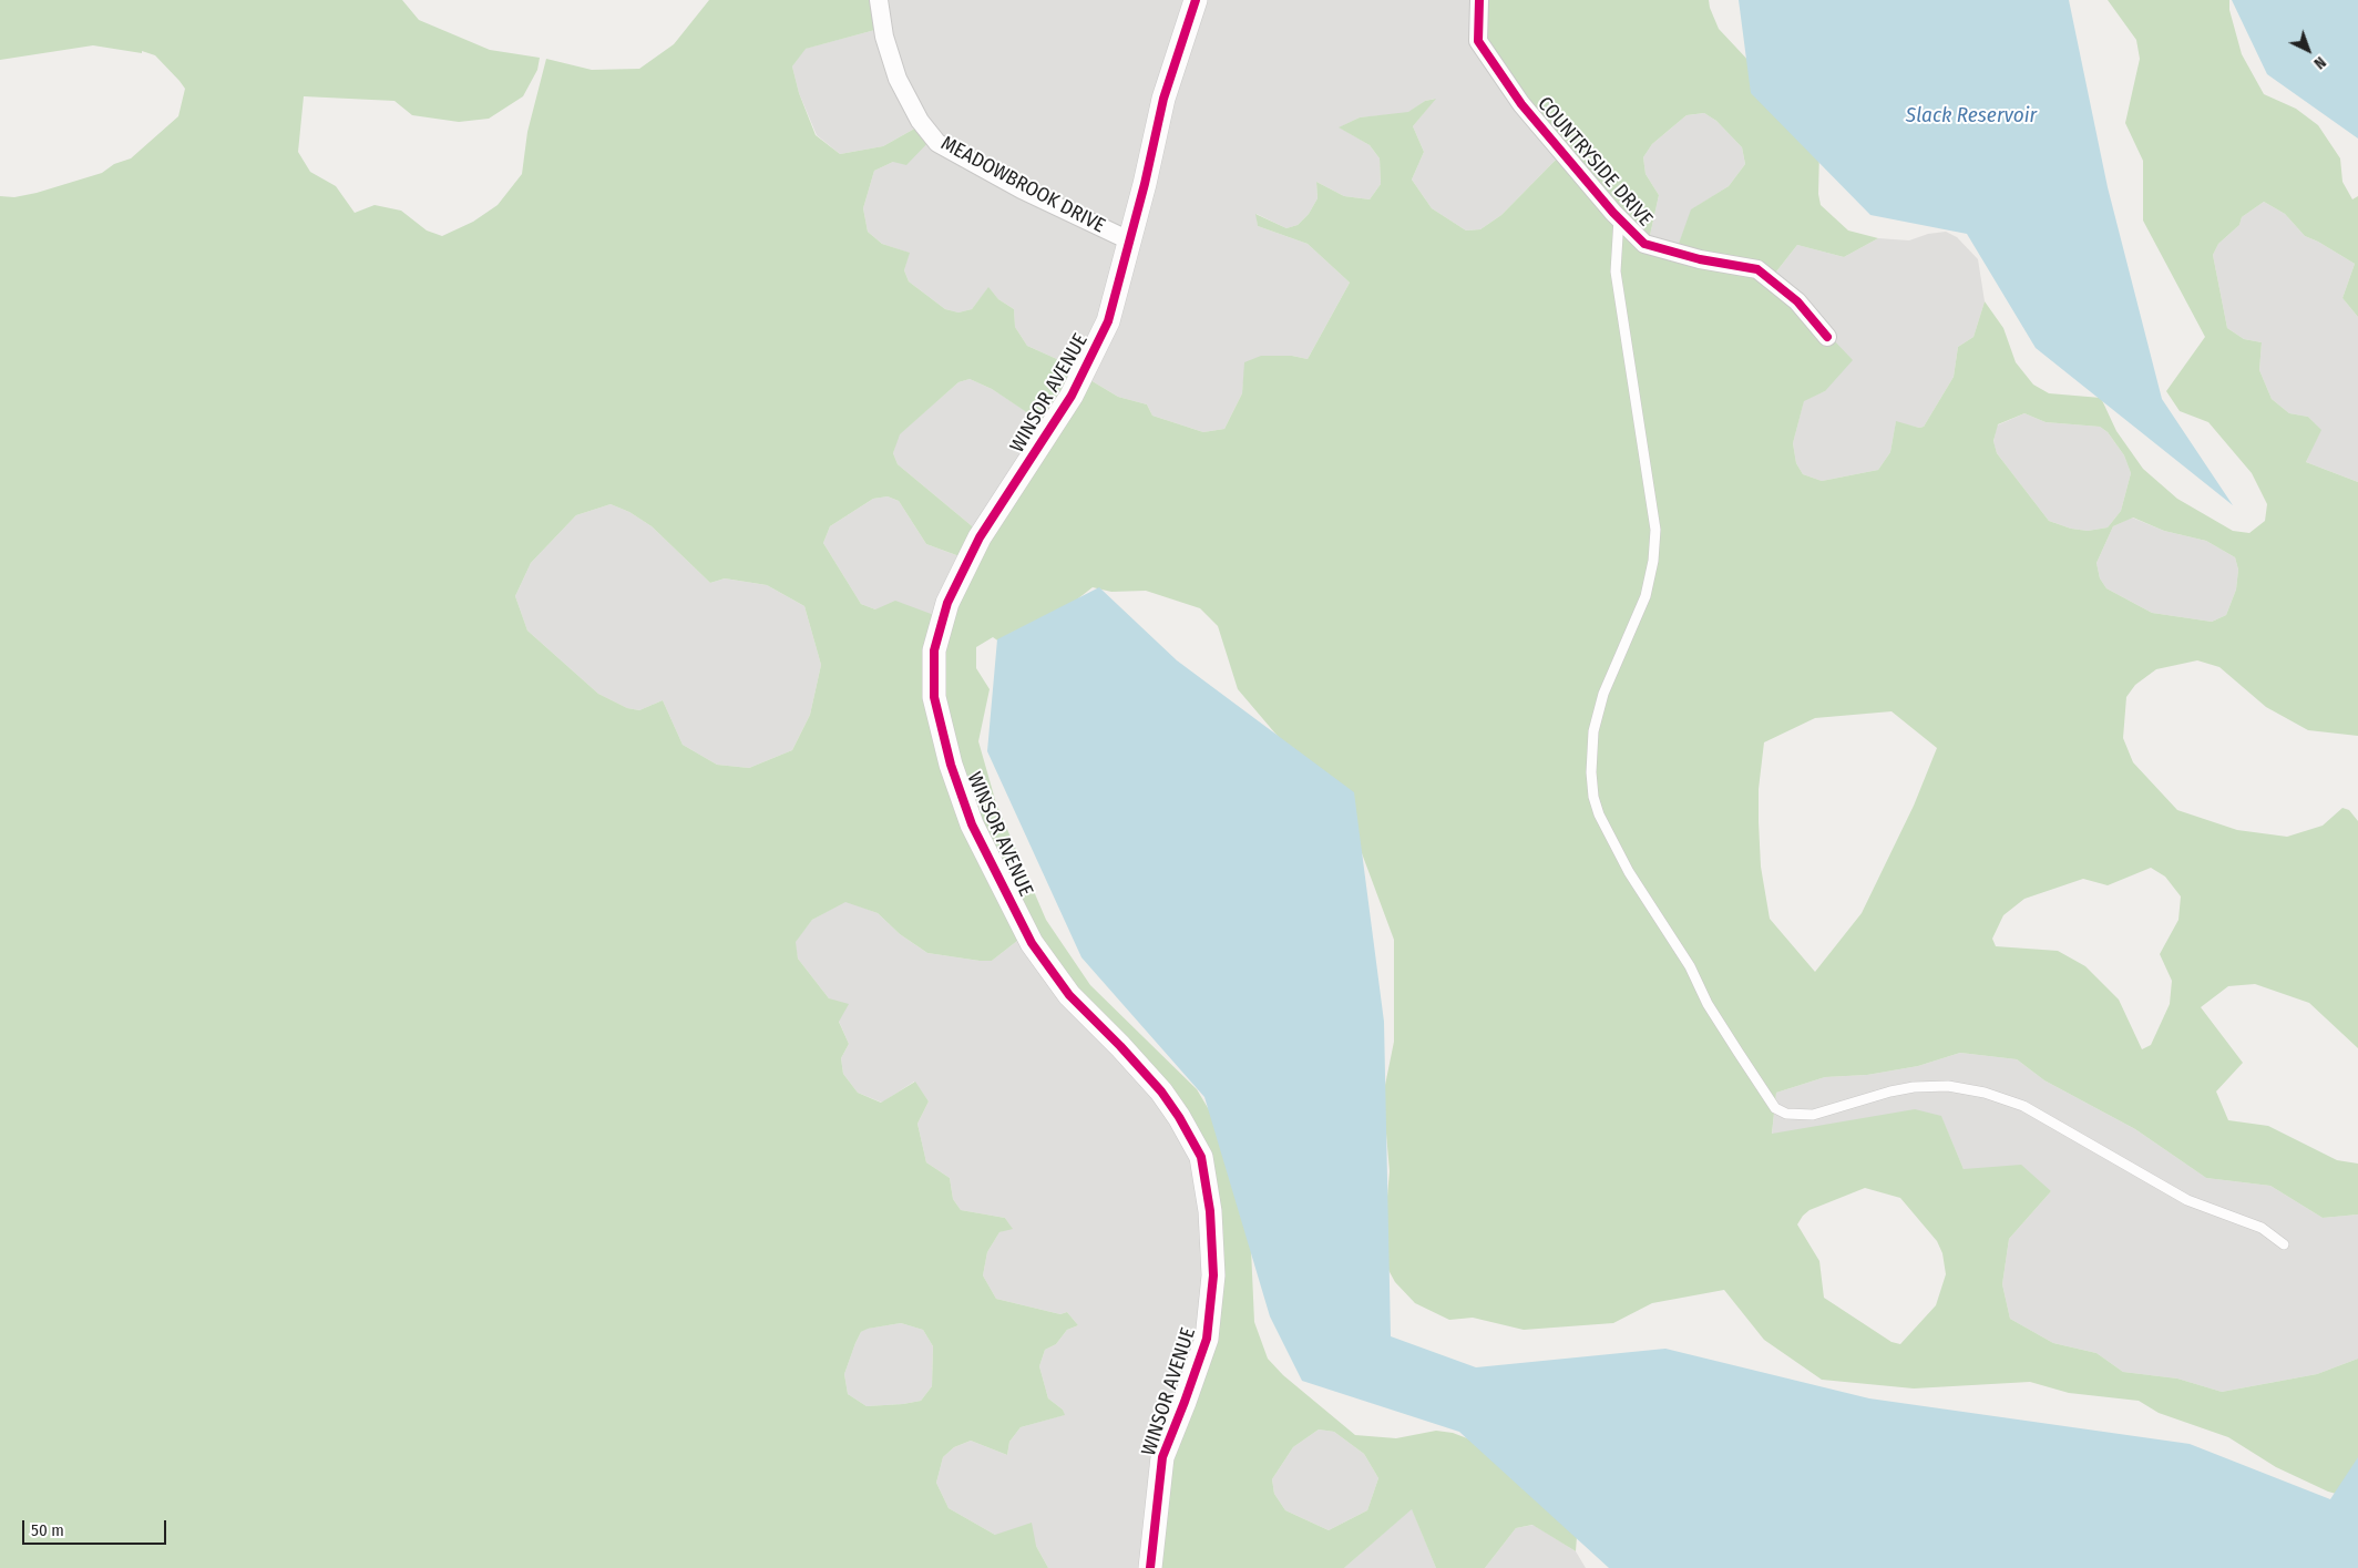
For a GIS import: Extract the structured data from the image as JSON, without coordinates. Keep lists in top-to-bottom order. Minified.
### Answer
{"streets":{"street":["COUNTRYSIDE DRIVE","MEADOWBROOK DRIVE","WINSOR AVENUE"]},"crossings":[["MEADOWBROOK DRIVE","WINSOR AVENUE"]],"water":["Slack Reservoir"],"scale_bar":"50 m","north":"bottom right"}
